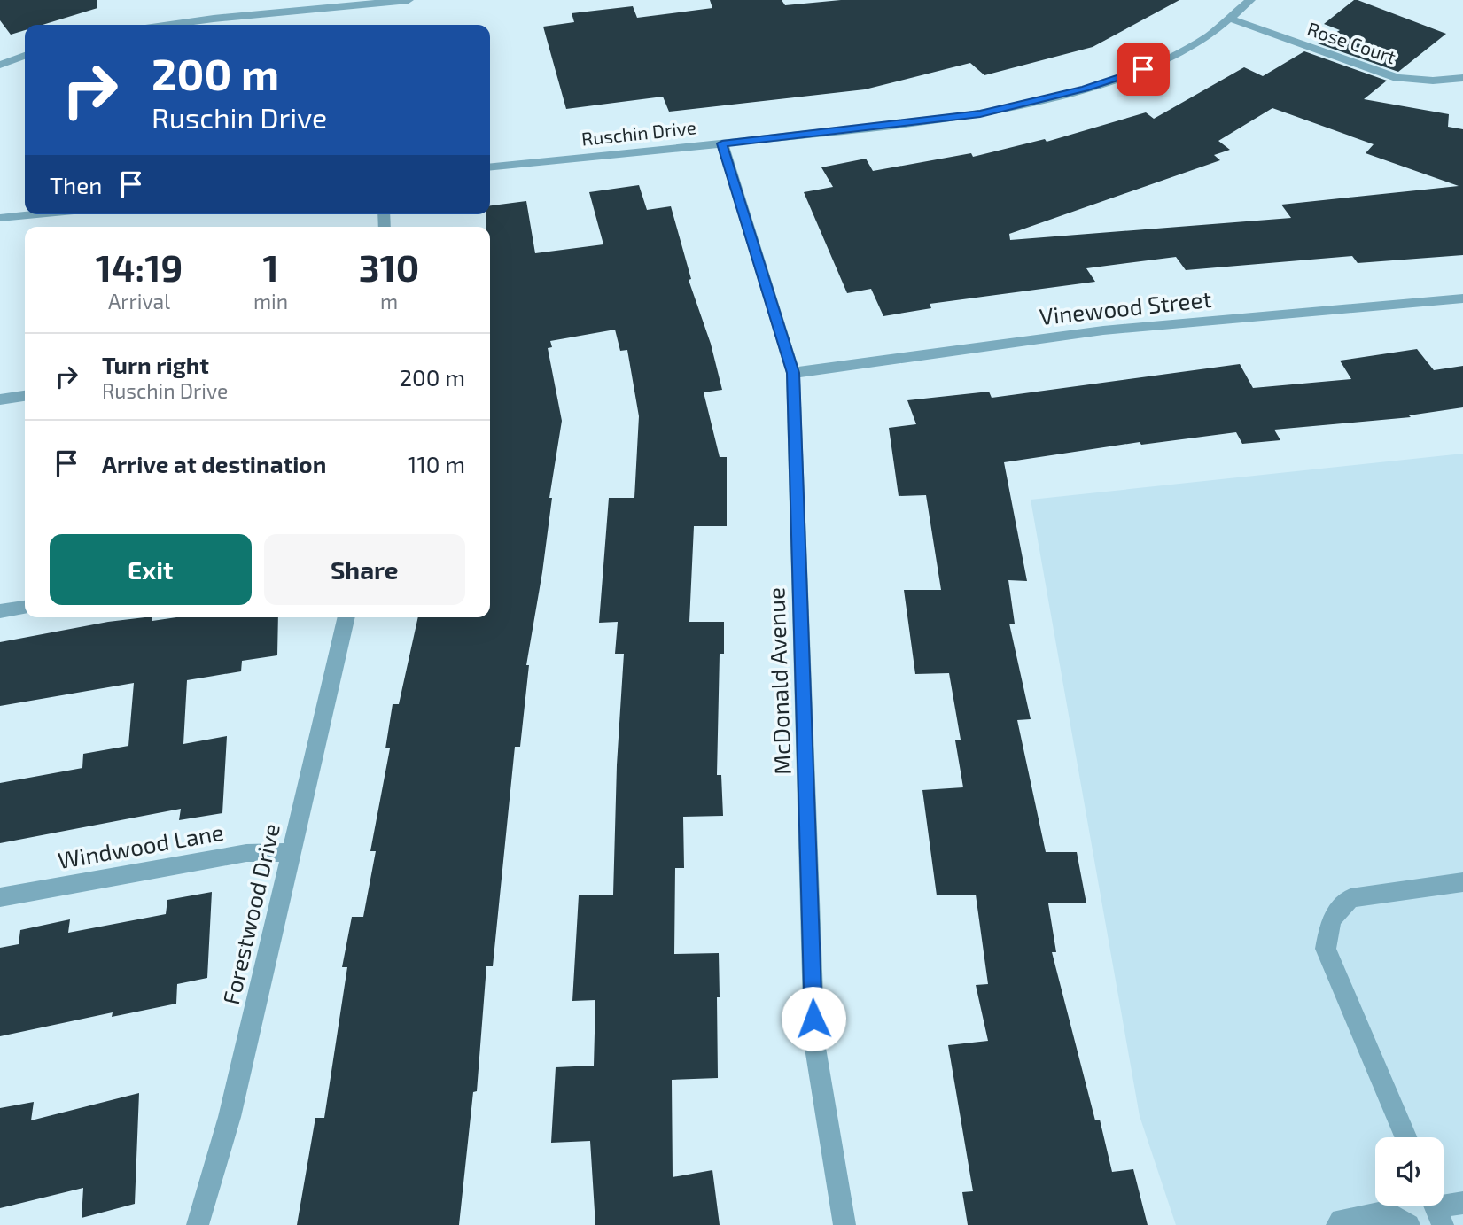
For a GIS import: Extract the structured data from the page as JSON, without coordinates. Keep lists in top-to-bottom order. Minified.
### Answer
{"streets":{"street":["Rose Court","Ruschin Drive","Vinewood Street","McDonald Avenue","Windwood Lane","Forestwood Drive"]},"crossings":[["Rose Court","Ruschin Drive"],["Ruschin Drive","McDonald Avenue"],["Vinewood Street","McDonald Avenue"],["Windwood Lane","Forestwood Drive"]],"page":{"turn":["200 m","Ruschin Drive"],"then":"Then","eta":["14:19","Arrival","1","min","310","m"],"list":[{"name":"Turn right","note":"Ruschin Drive","value":"200 m"},{"name":"Arrive at destination","value":"110 m"}],"buttons":["Exit","Share"]}}
